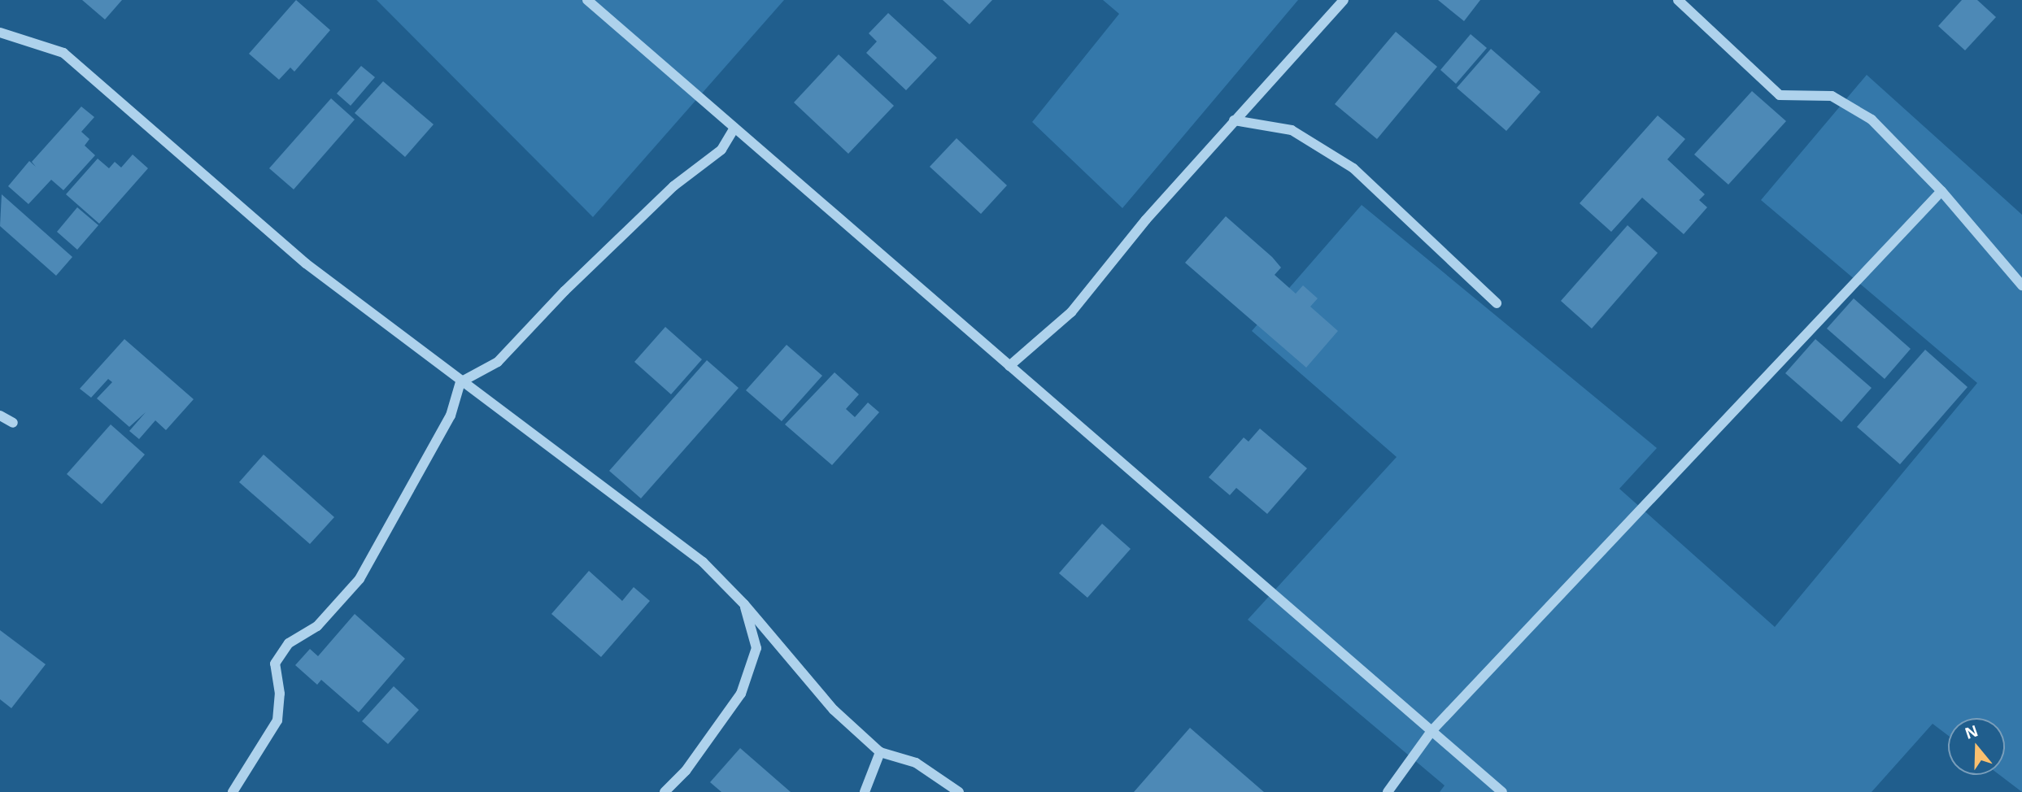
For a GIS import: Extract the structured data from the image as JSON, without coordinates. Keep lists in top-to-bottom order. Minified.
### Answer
{"north":"top"}
